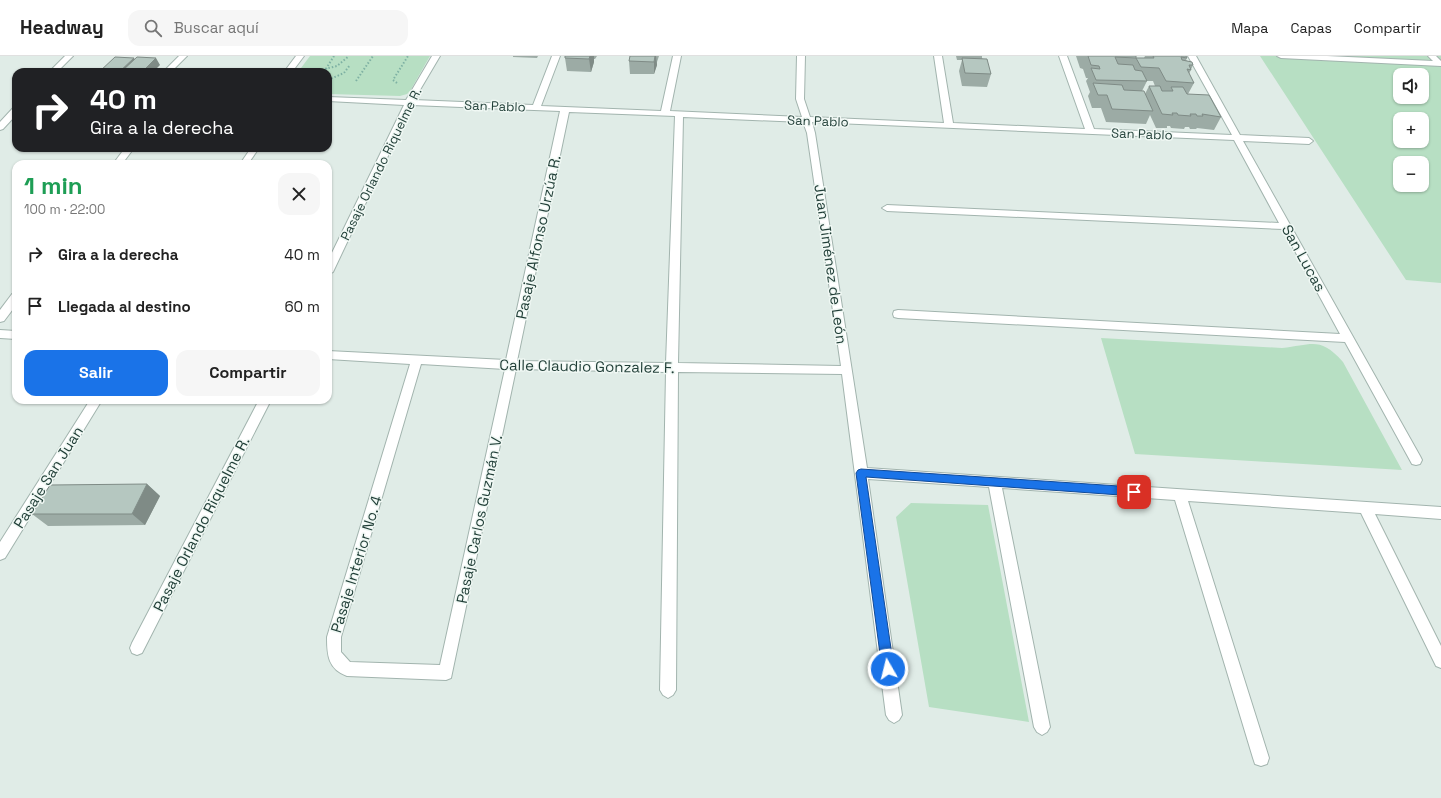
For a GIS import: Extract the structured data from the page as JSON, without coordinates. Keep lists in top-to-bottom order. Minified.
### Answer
{"streets":{"street":["San Pablo","Pasaje Orlando Riquelme R.","Pasaje Alfonso Urzúa R.","San Lucas","Juan Jiménez de León","Calle Claudio Gonzalez F.","Pasaje San Juan","Pasaje Carlos Guzmán V.","Pasaje Interior No. 4"]},"crossings":[["San Pablo","Pasaje Orlando Riquelme R."],["San Pablo","Pasaje Alfonso Urzúa R."],["San Pablo","San Lucas"],["San Pablo","Juan Jiménez de León"],["Pasaje Alfonso Urzúa R.","Calle Claudio Gonzalez F."],["Pasaje Alfonso Urzúa R.","Pasaje Carlos Guzmán V."],["Juan Jiménez de León","Calle Claudio Gonzalez F."],["Calle Claudio Gonzalez F.","Pasaje Carlos Guzmán V."],["Calle Claudio Gonzalez F.","Pasaje Interior No. 4"],["Pasaje Carlos Guzmán V.","Pasaje Interior No. 4"]],"page":{"header":"Headway","search":"Buscar aquí","nav":["Mapa","Capas","Compartir"],"map_buttons":["+","−"],"turn":["40 m","Gira a la derecha"],"heading":["1 min","100 m · 22:00"],"list":[{"name":"Gira a la derecha","value":"40 m"},{"name":"Llegada al destino","value":"60 m"}],"buttons":["Salir","Compartir"]}}
